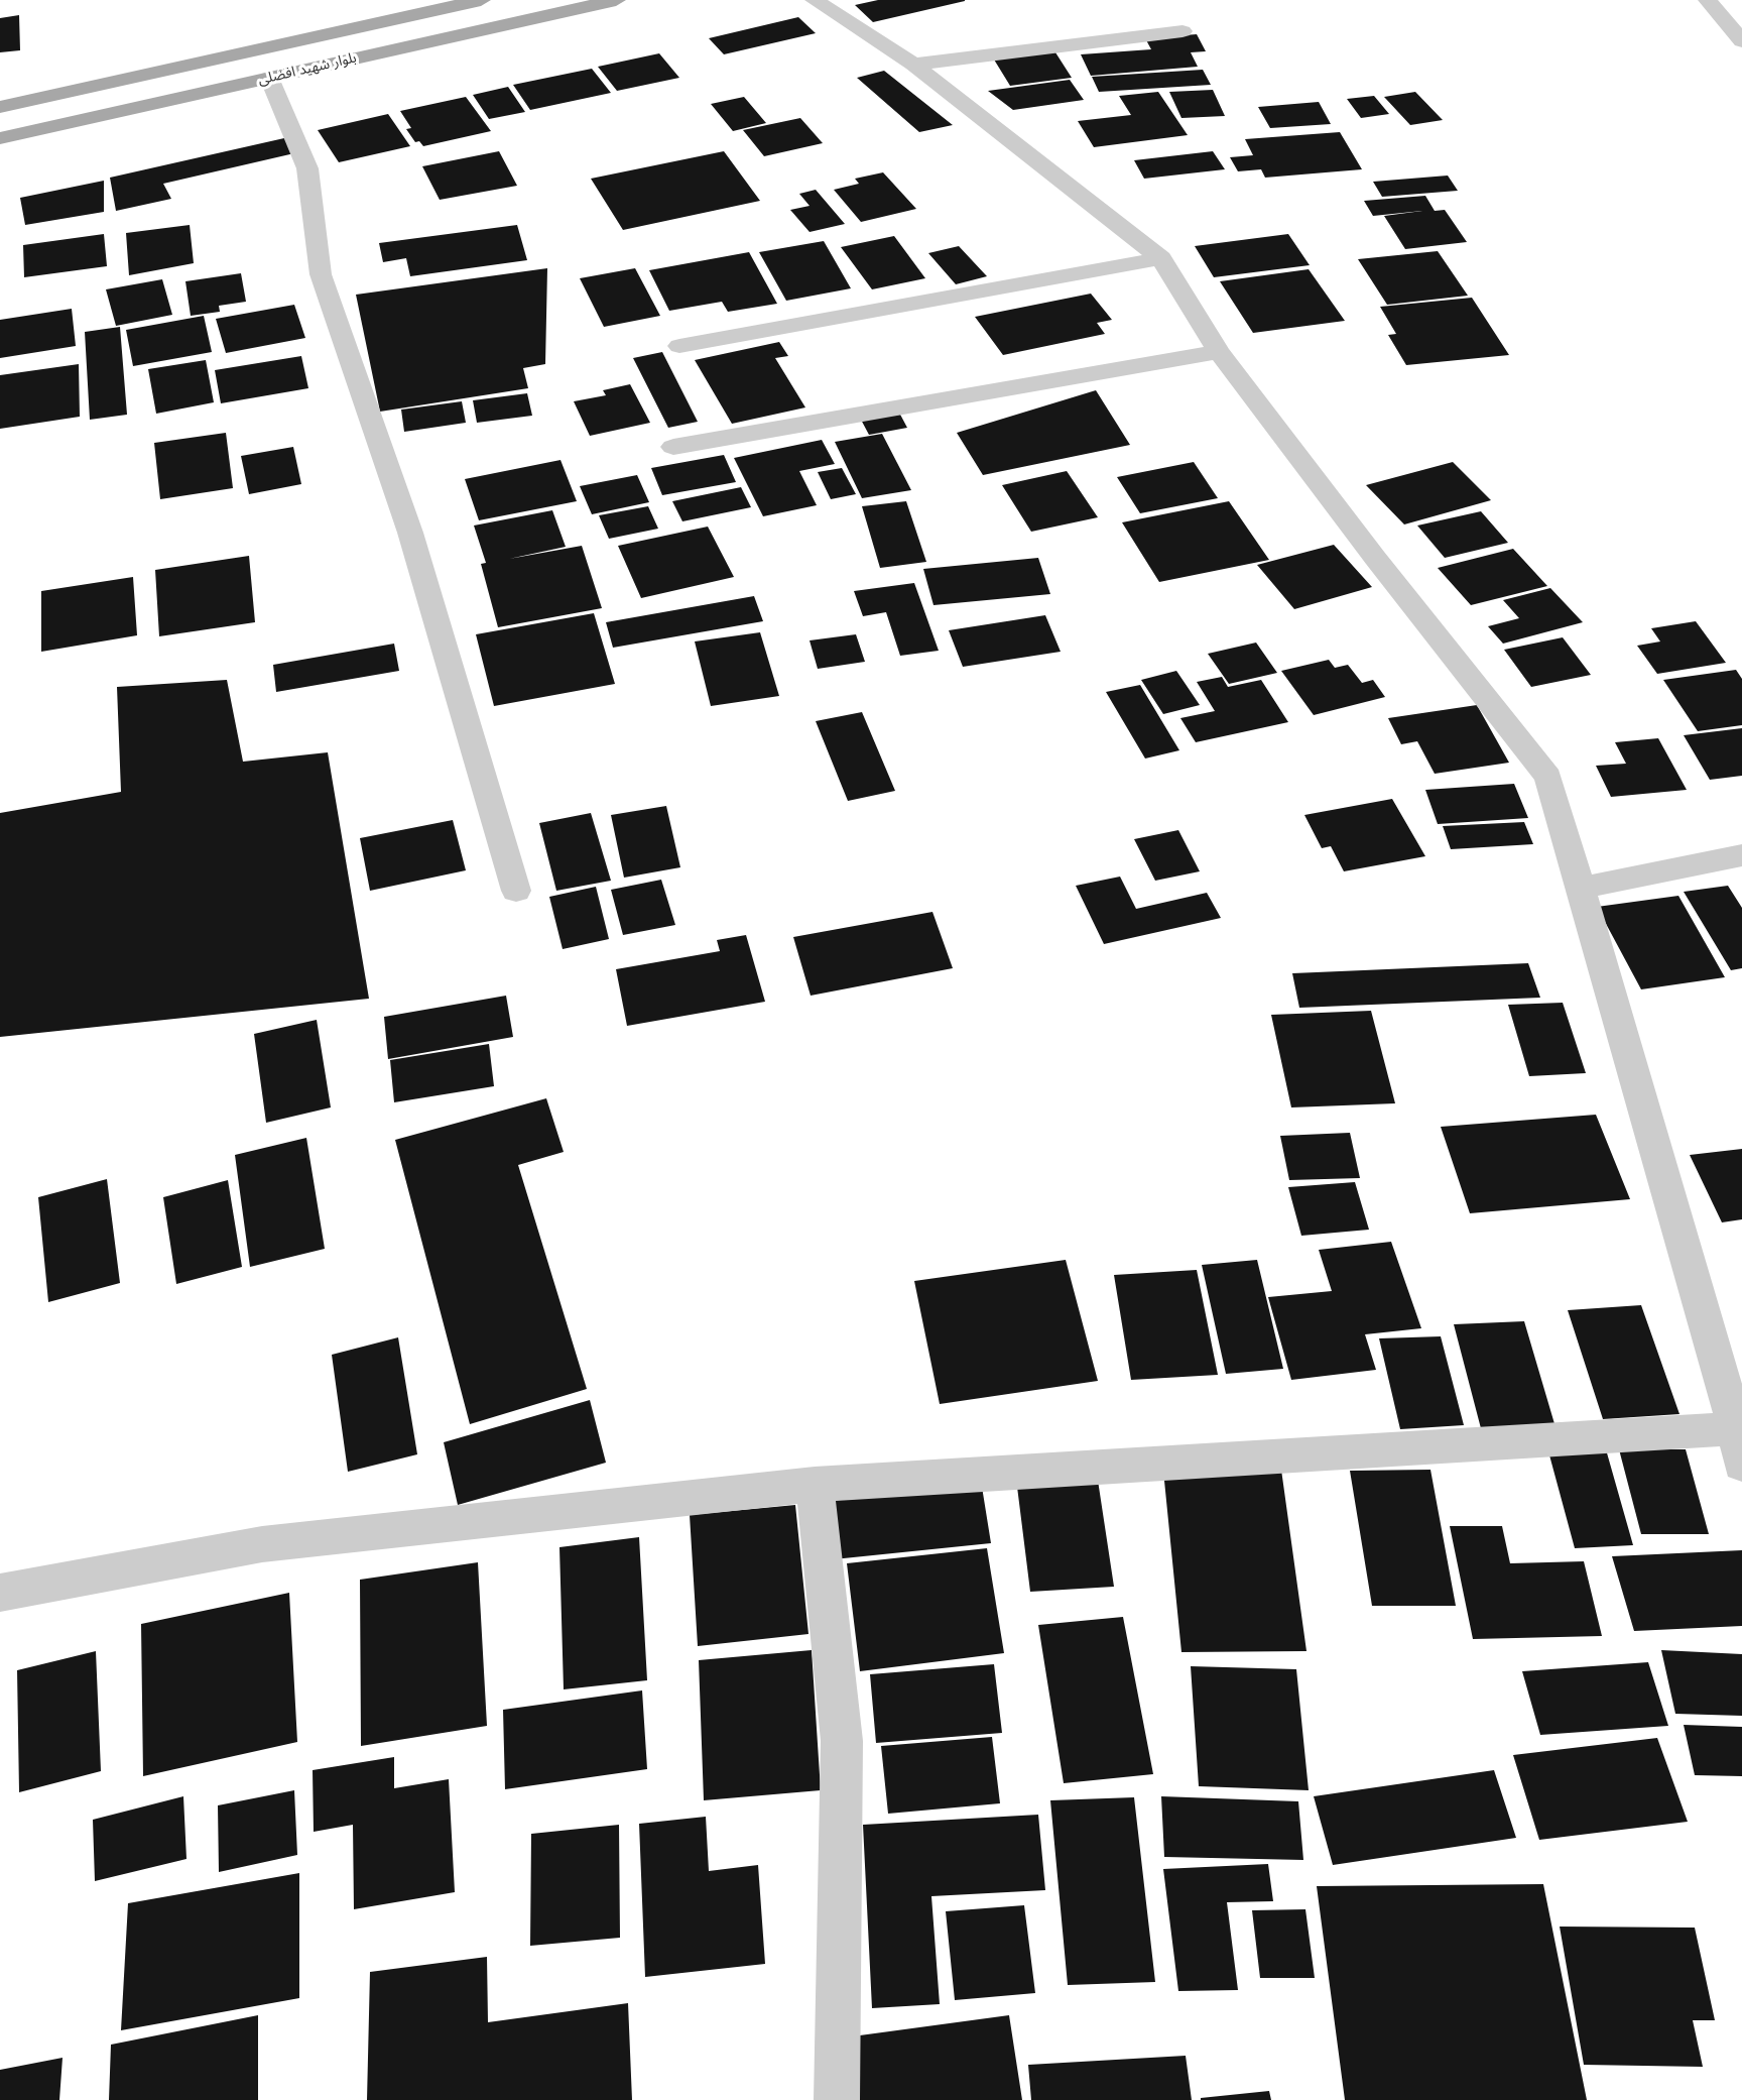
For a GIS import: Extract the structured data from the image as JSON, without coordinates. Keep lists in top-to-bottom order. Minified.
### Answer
{"streets":{"main road":["بلوار شهید افضلی"]}}
